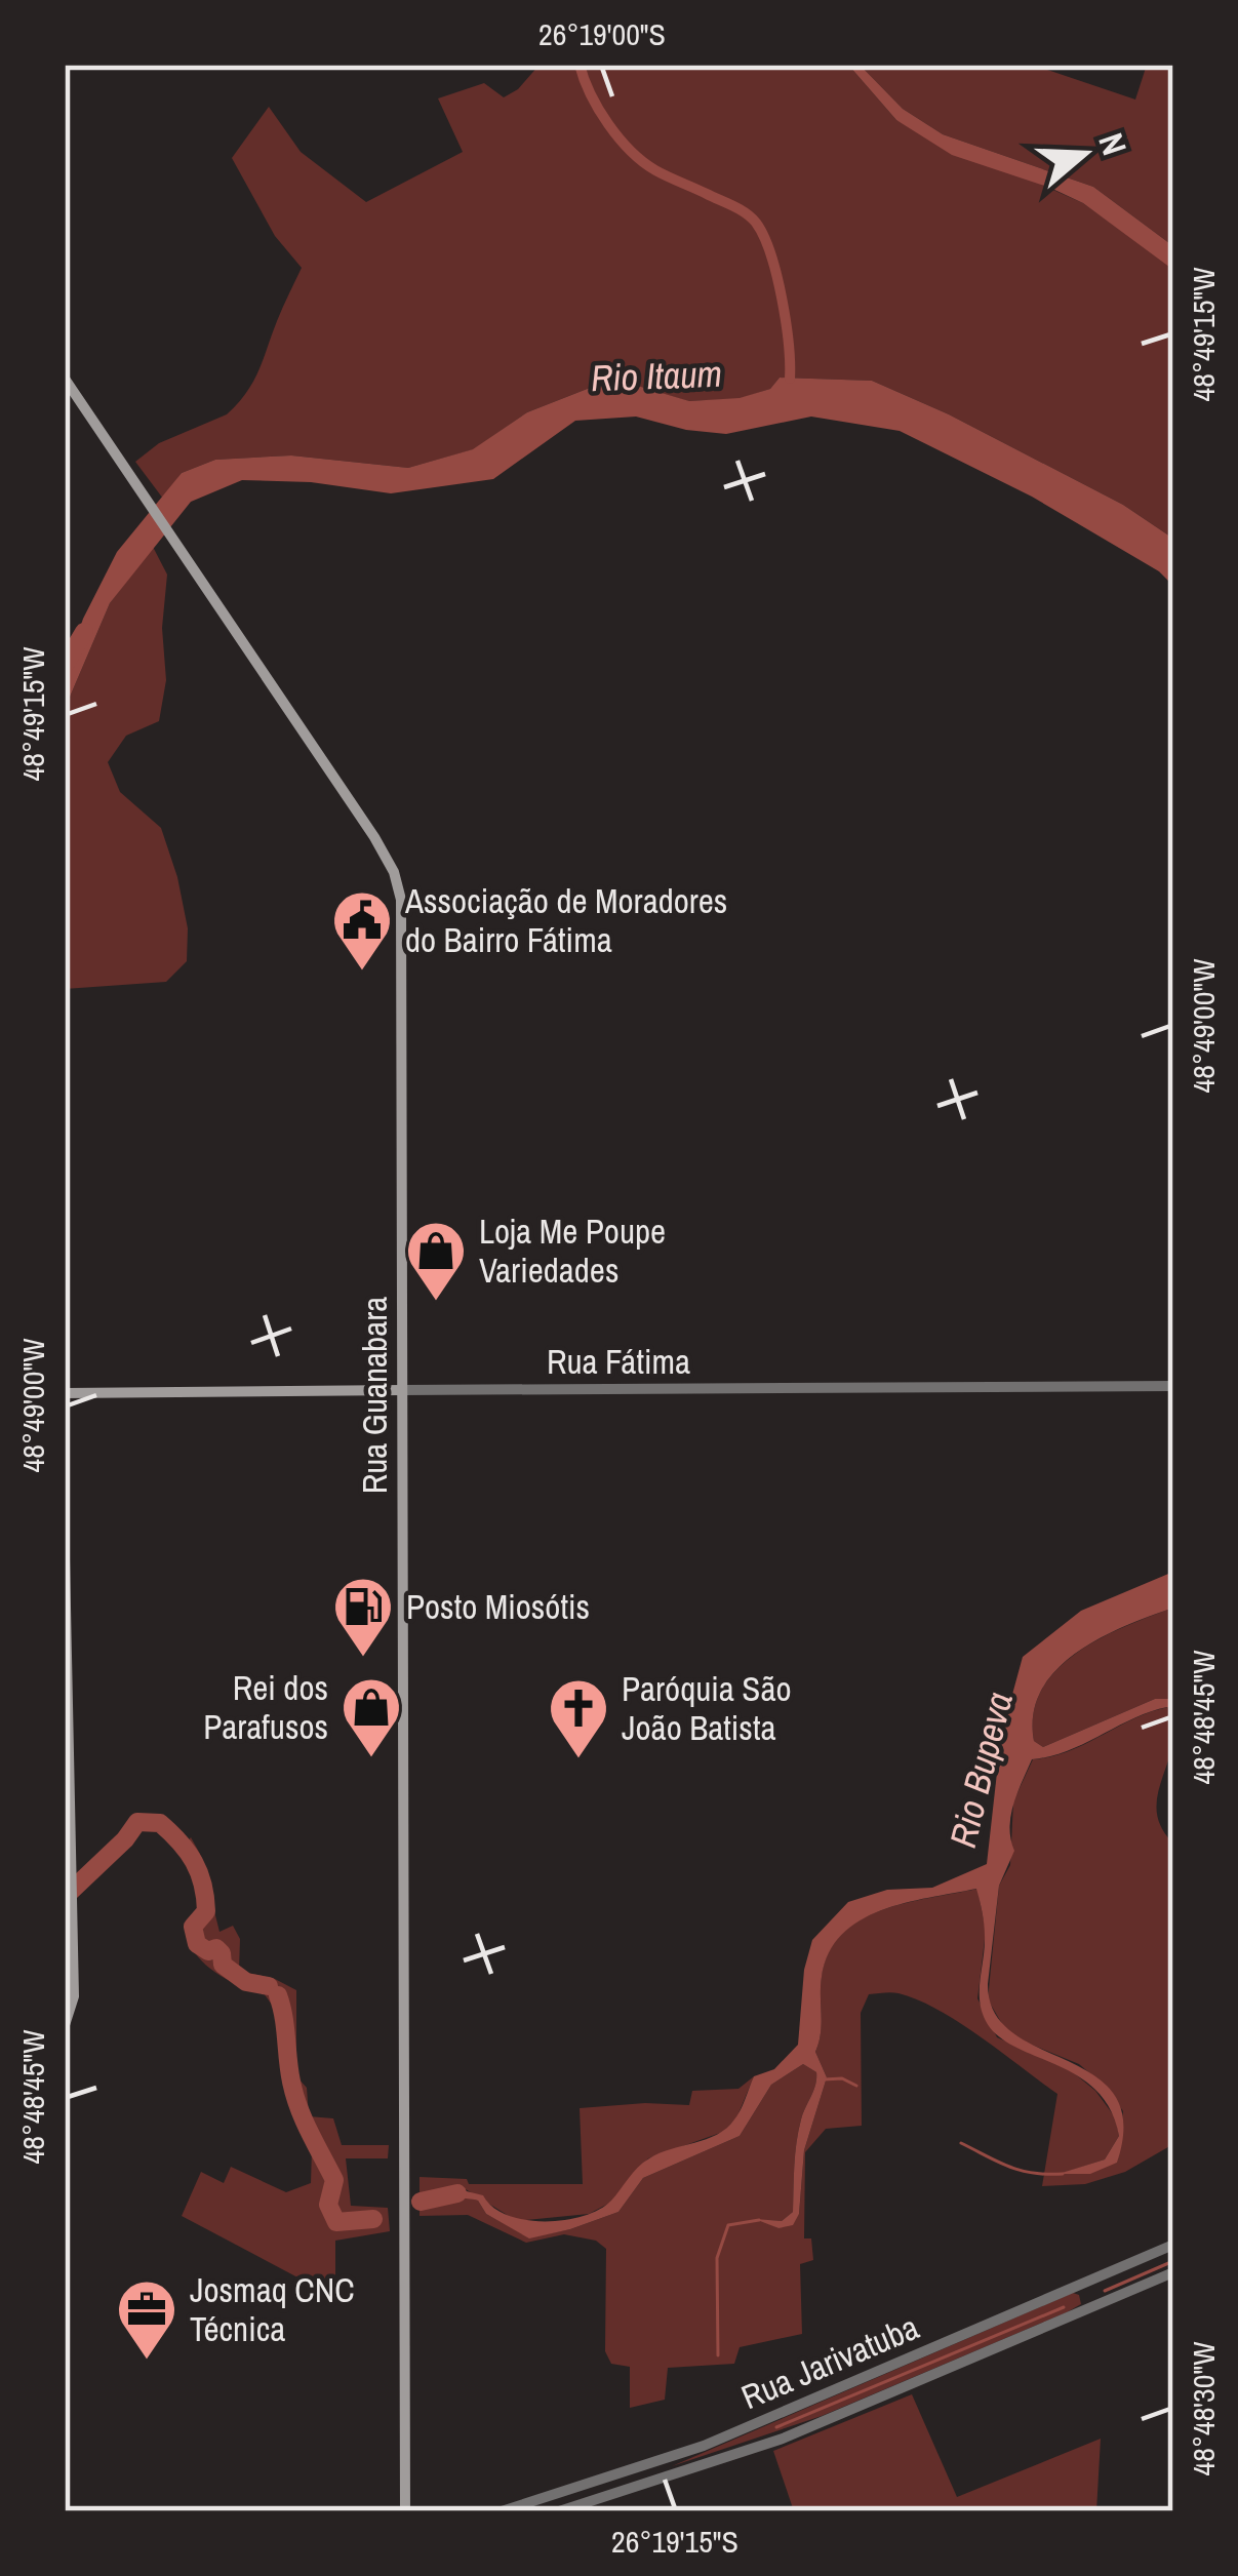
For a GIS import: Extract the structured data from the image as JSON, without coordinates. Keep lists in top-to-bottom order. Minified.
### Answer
{"streets":{"main road":["Rua Fátima","Rua Guanabara"],"street":["Rua Jarivatuba"]},"crossings":[["Rua Fátima","Rua Guanabara"]],"water":["Rio Itaum","Rio Bupeva"],"places":{"public building":["Associação de Moradores do Bairro Fátima"],"shop":["Loja Me Poupe Variedades","Rei dos Parafusos"],"fuel station":["Posto Miosótis"],"church":["Paróquia São João Batista"],"office":["Josmaq CNC Técnica"]},"north":"right","coordinates":["26°19'00\"S","48°49'15\"W","48°49'00\"W","48°48'45\"W","48°48'30\"W","26°19'15\"S"]}
